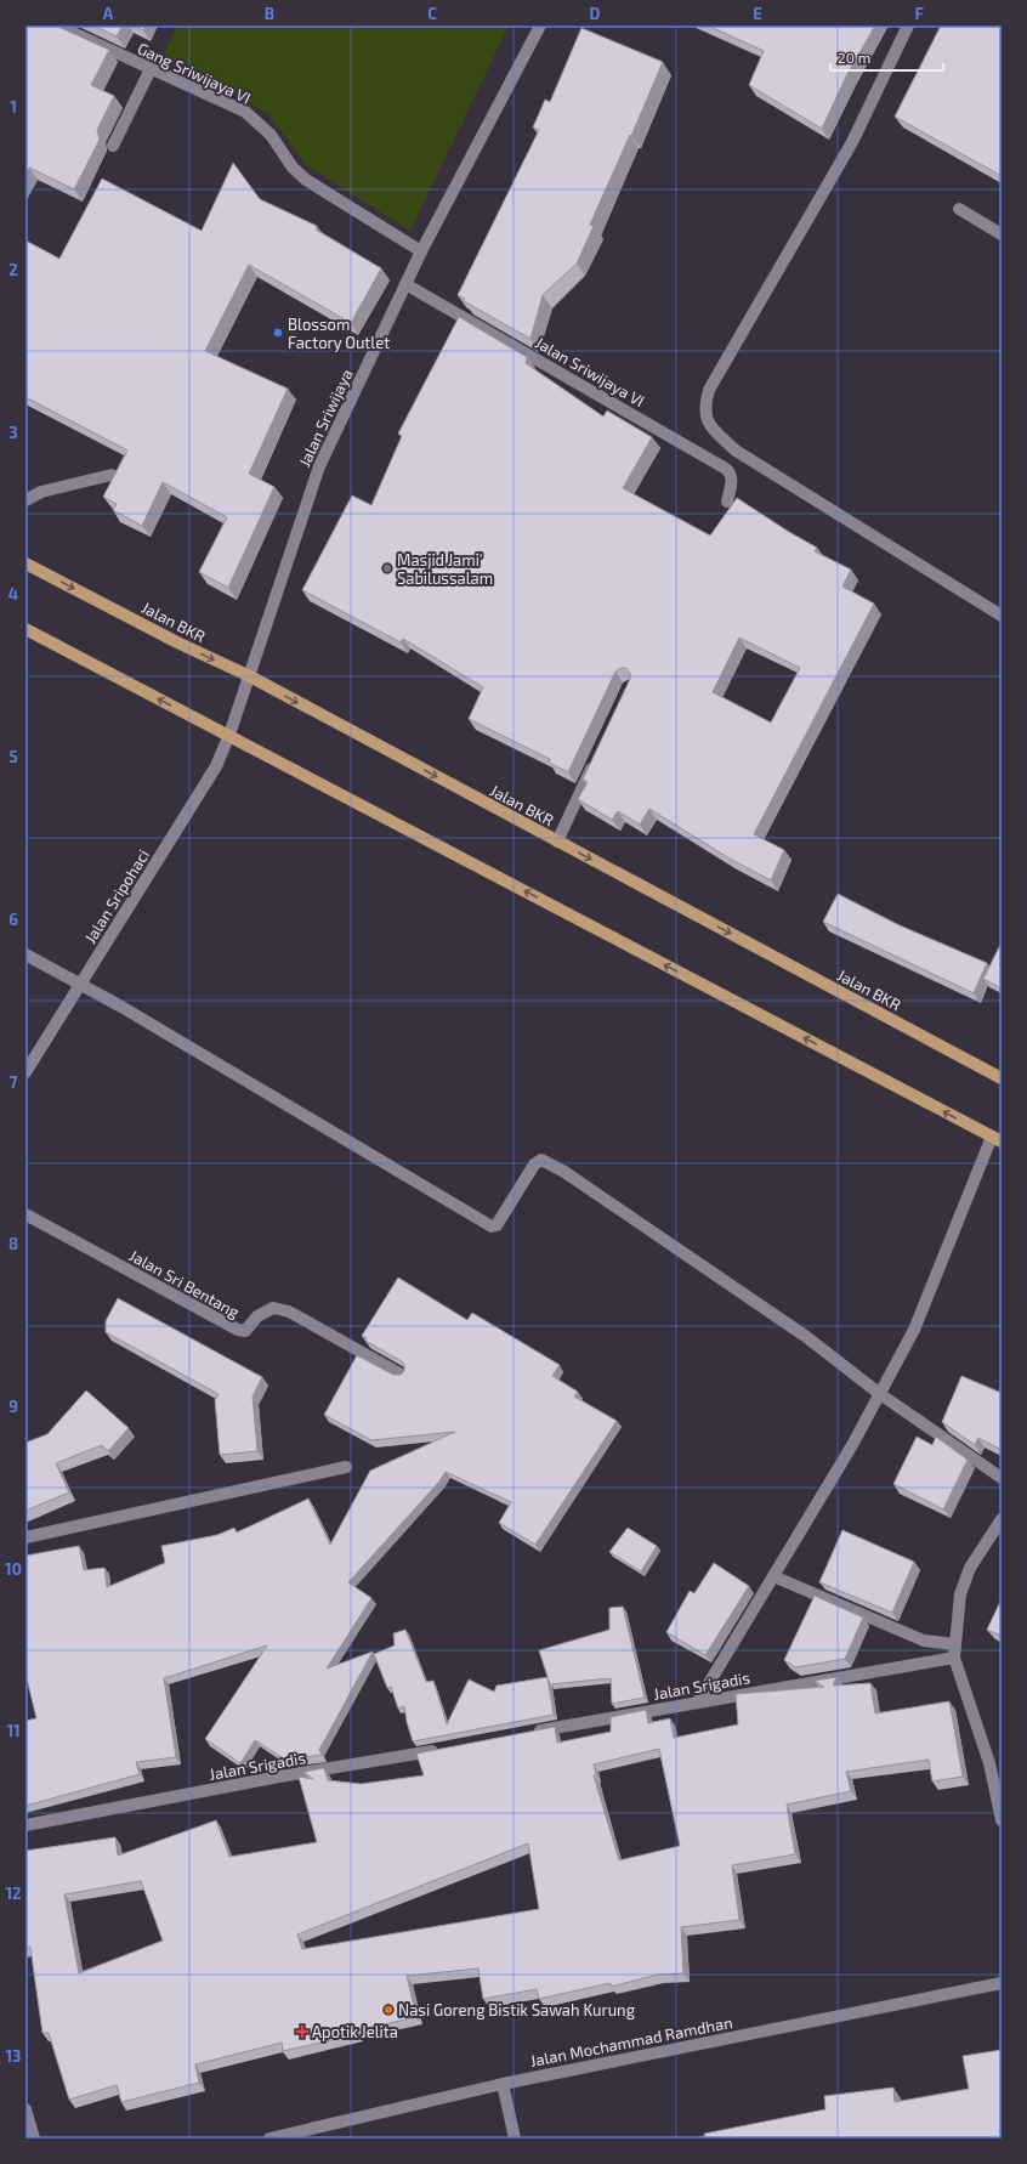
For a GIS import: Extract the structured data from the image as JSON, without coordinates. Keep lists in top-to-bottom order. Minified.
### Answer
{"streets":{"main road":["Jalan BKR"],"street":["Gang Sriwijaya VI","Jalan Sriwijaya VI","Jalan Sriwijaya","Jalan Sripohaci","Jalan Sri Bentang","Jalan Srigadis","Jalan Mochammad Ramdhan"]},"crossings":[["Gang Sriwijaya VI","Jalan Sriwijaya"],["Jalan Sriwijaya VI","Jalan Sriwijaya"],["Jalan Sriwijaya","Jalan BKR"],["Jalan Sriwijaya","Jalan Sripohaci"]],"places":{"other":["Blossom Factory Outlet","Masjid Jami' Sabilussalam","Nasi Goreng Bistik Sawah Kurung"],"health":["Apotik Jelita"]},"scale_bar":"20 m","grid":{"columns":["A","B","C","D","E","F"],"rows":["1","2","3","4","5","6","7","8","9","10","11","12","13"]}}
